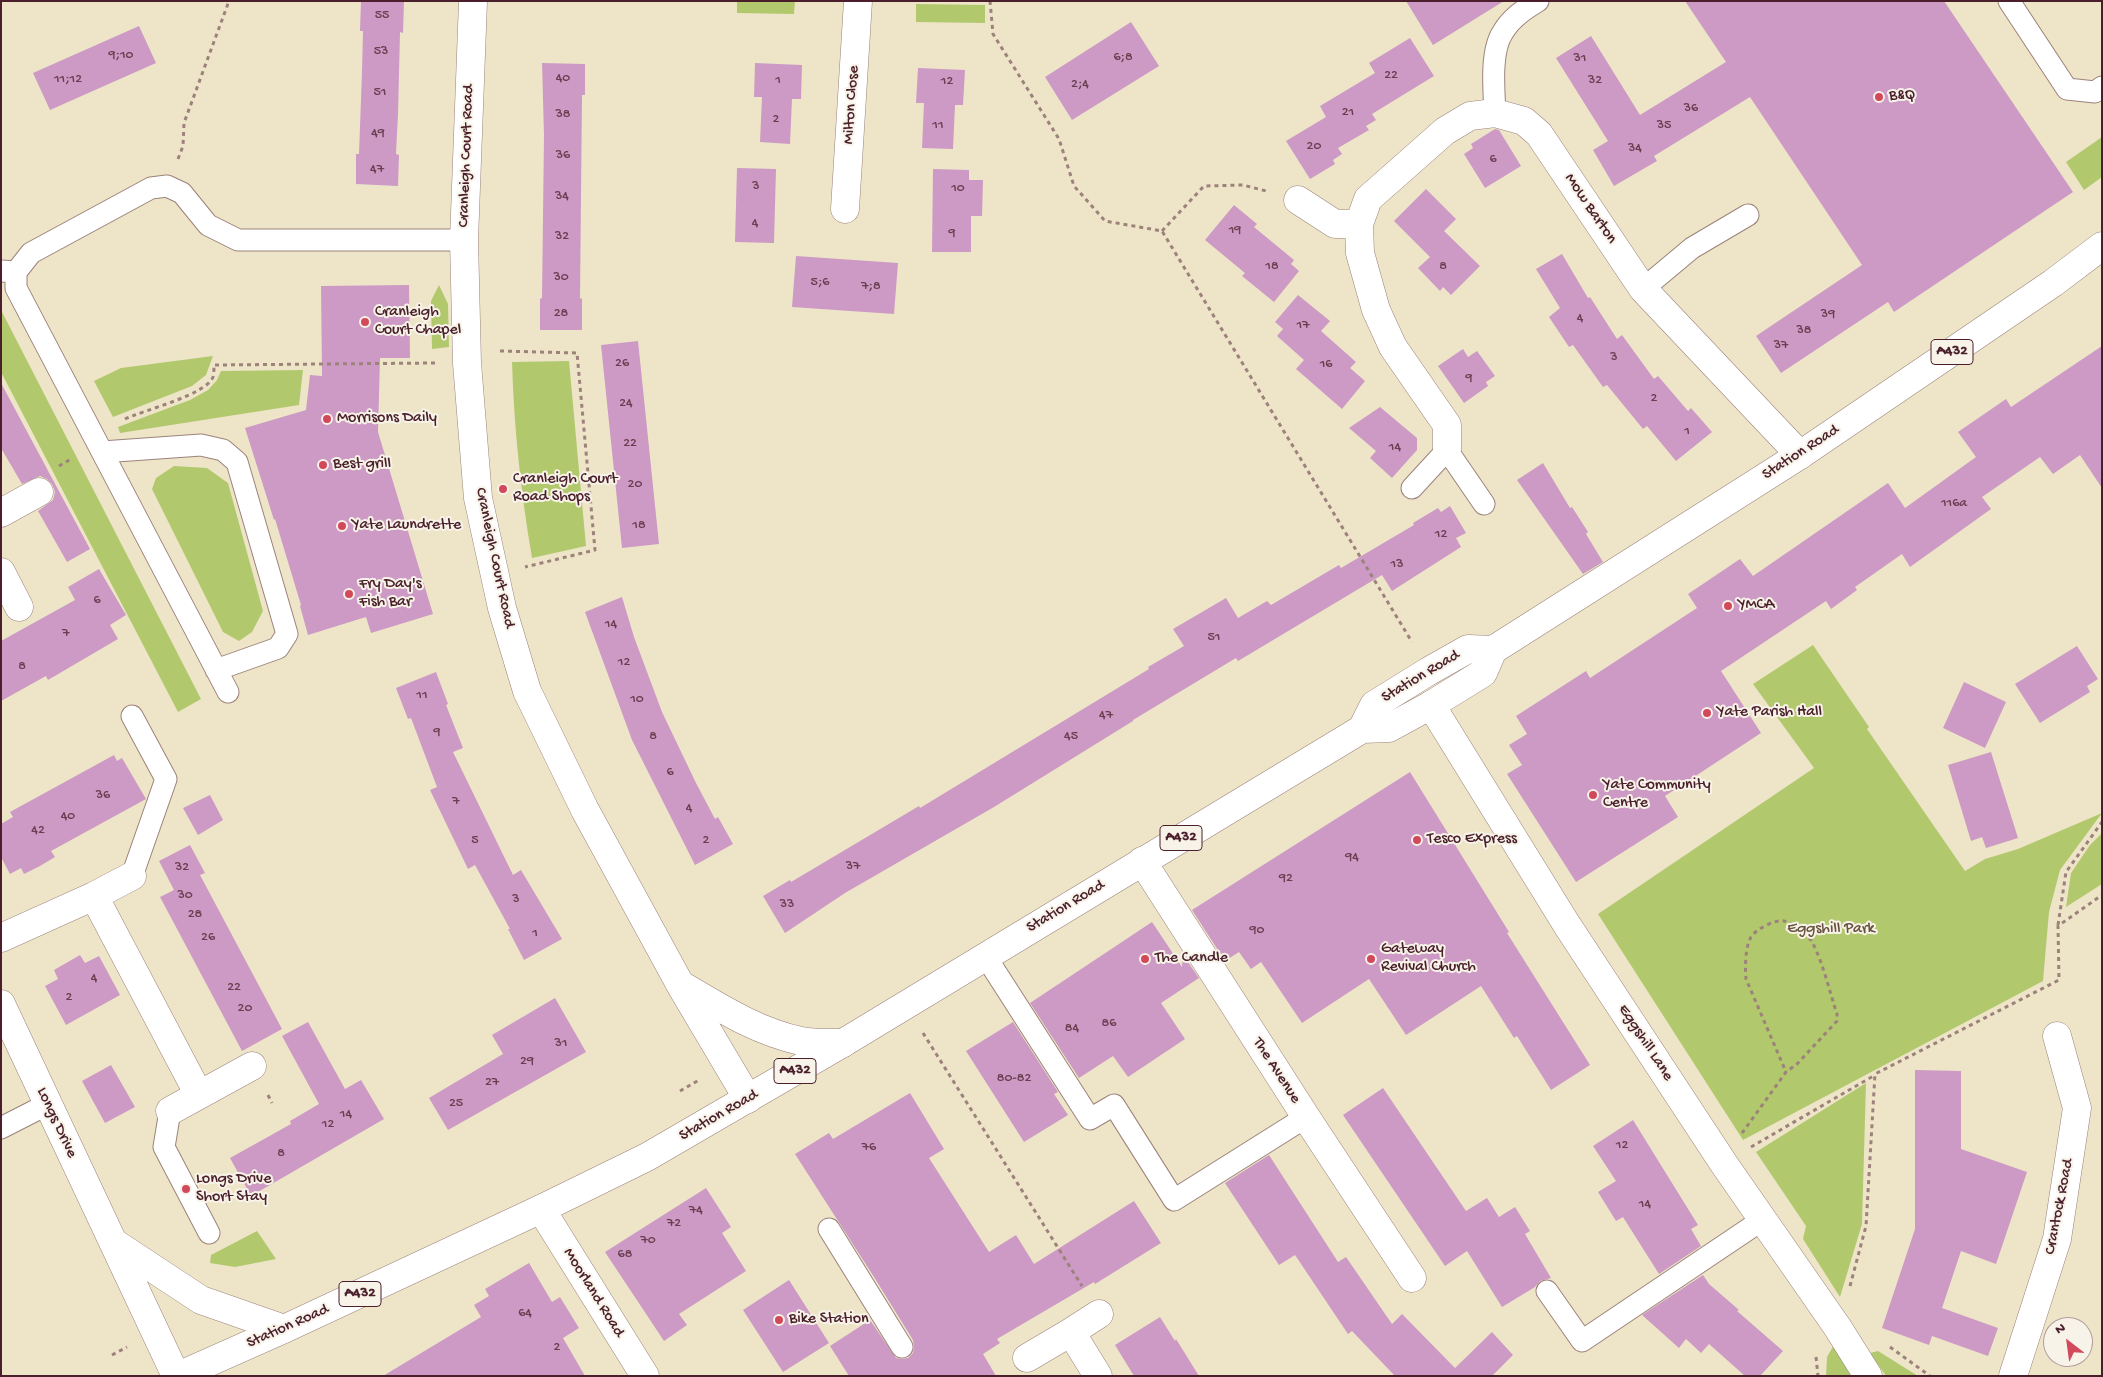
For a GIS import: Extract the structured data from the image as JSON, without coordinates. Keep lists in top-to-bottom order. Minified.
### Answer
{"streets":{"street":["Milton Close","Cranleigh Court Road","Mow Barton","A432","Station Road","Eggshill Lane","The Avenue","Longs Drive","Crantock Road","Moorland Road"]},"crossings":[["Cranleigh Court Road","Station Road"],["Mow Barton","Station Road"],["Station Road","Eggshill Lane"],["Station Road","The Avenue"],["Station Road","Longs Drive"],["Station Road","Moorland Road"]],"parks":["Eggshill Park"],"places":["B&Q","Cranleigh Court Chapel","Morrisons Daily","Best grill","Cranleigh Court Road Shops","Yate Laundrette","Fry Day's Fish Bar","YMCA","Yate Parish Hall","Yate Community Centre","Tesco Express","The Candle","Gateway Revival Church","Longs Drive Short Stay","Bike Station"],"house_numbers":["55","53","9;10","6;8","31","22","40","11;12","1","32","12","2;4","51","36","21","38","2","11","35","49","20","34","36","6","47","3","10","34","4","19","9","32","18","8","30","5;6","7;8","28","39","4","17","38","37","3","26","16","9","2","24","1","22","14","20","116a","18","12","13","6","14","7","51","12","8","11","10","47","9","8","45","6","36","7","4","40","42","5","2","94","37","32","92","30","3","33","28","90","1","26","4","22","2","20","86","84","31","29","80-82","27","25","14","12","12","76","8","14","74","72","70","68","64","2"],"north":"top left"}
